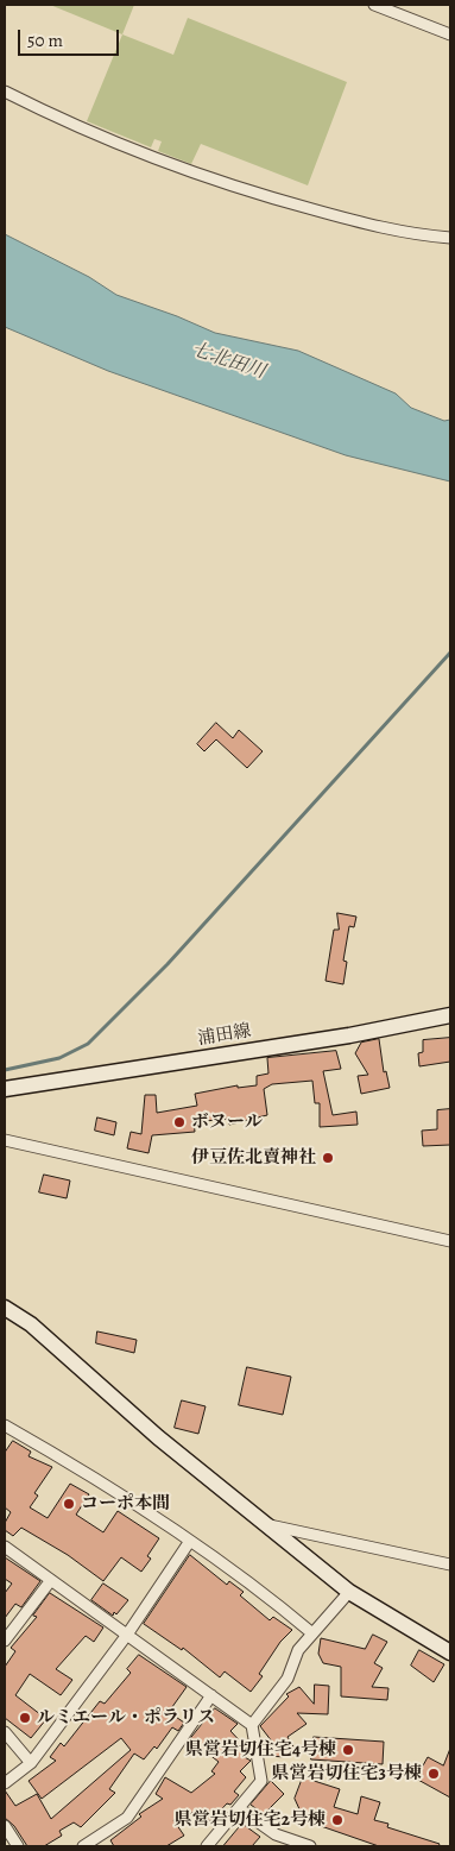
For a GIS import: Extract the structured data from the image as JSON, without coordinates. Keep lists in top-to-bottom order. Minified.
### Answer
{"streets":{"street":["浦田線"]},"water":["七北田川"],"places":["ボヌール","伊豆佐北賣神社","コーポ本間","ルミエール・ポラリス","県営岩切住宅4号棟","県営岩切住宅3号棟","県営岩切住宅2号棟"],"scale_bar":"50 m"}
